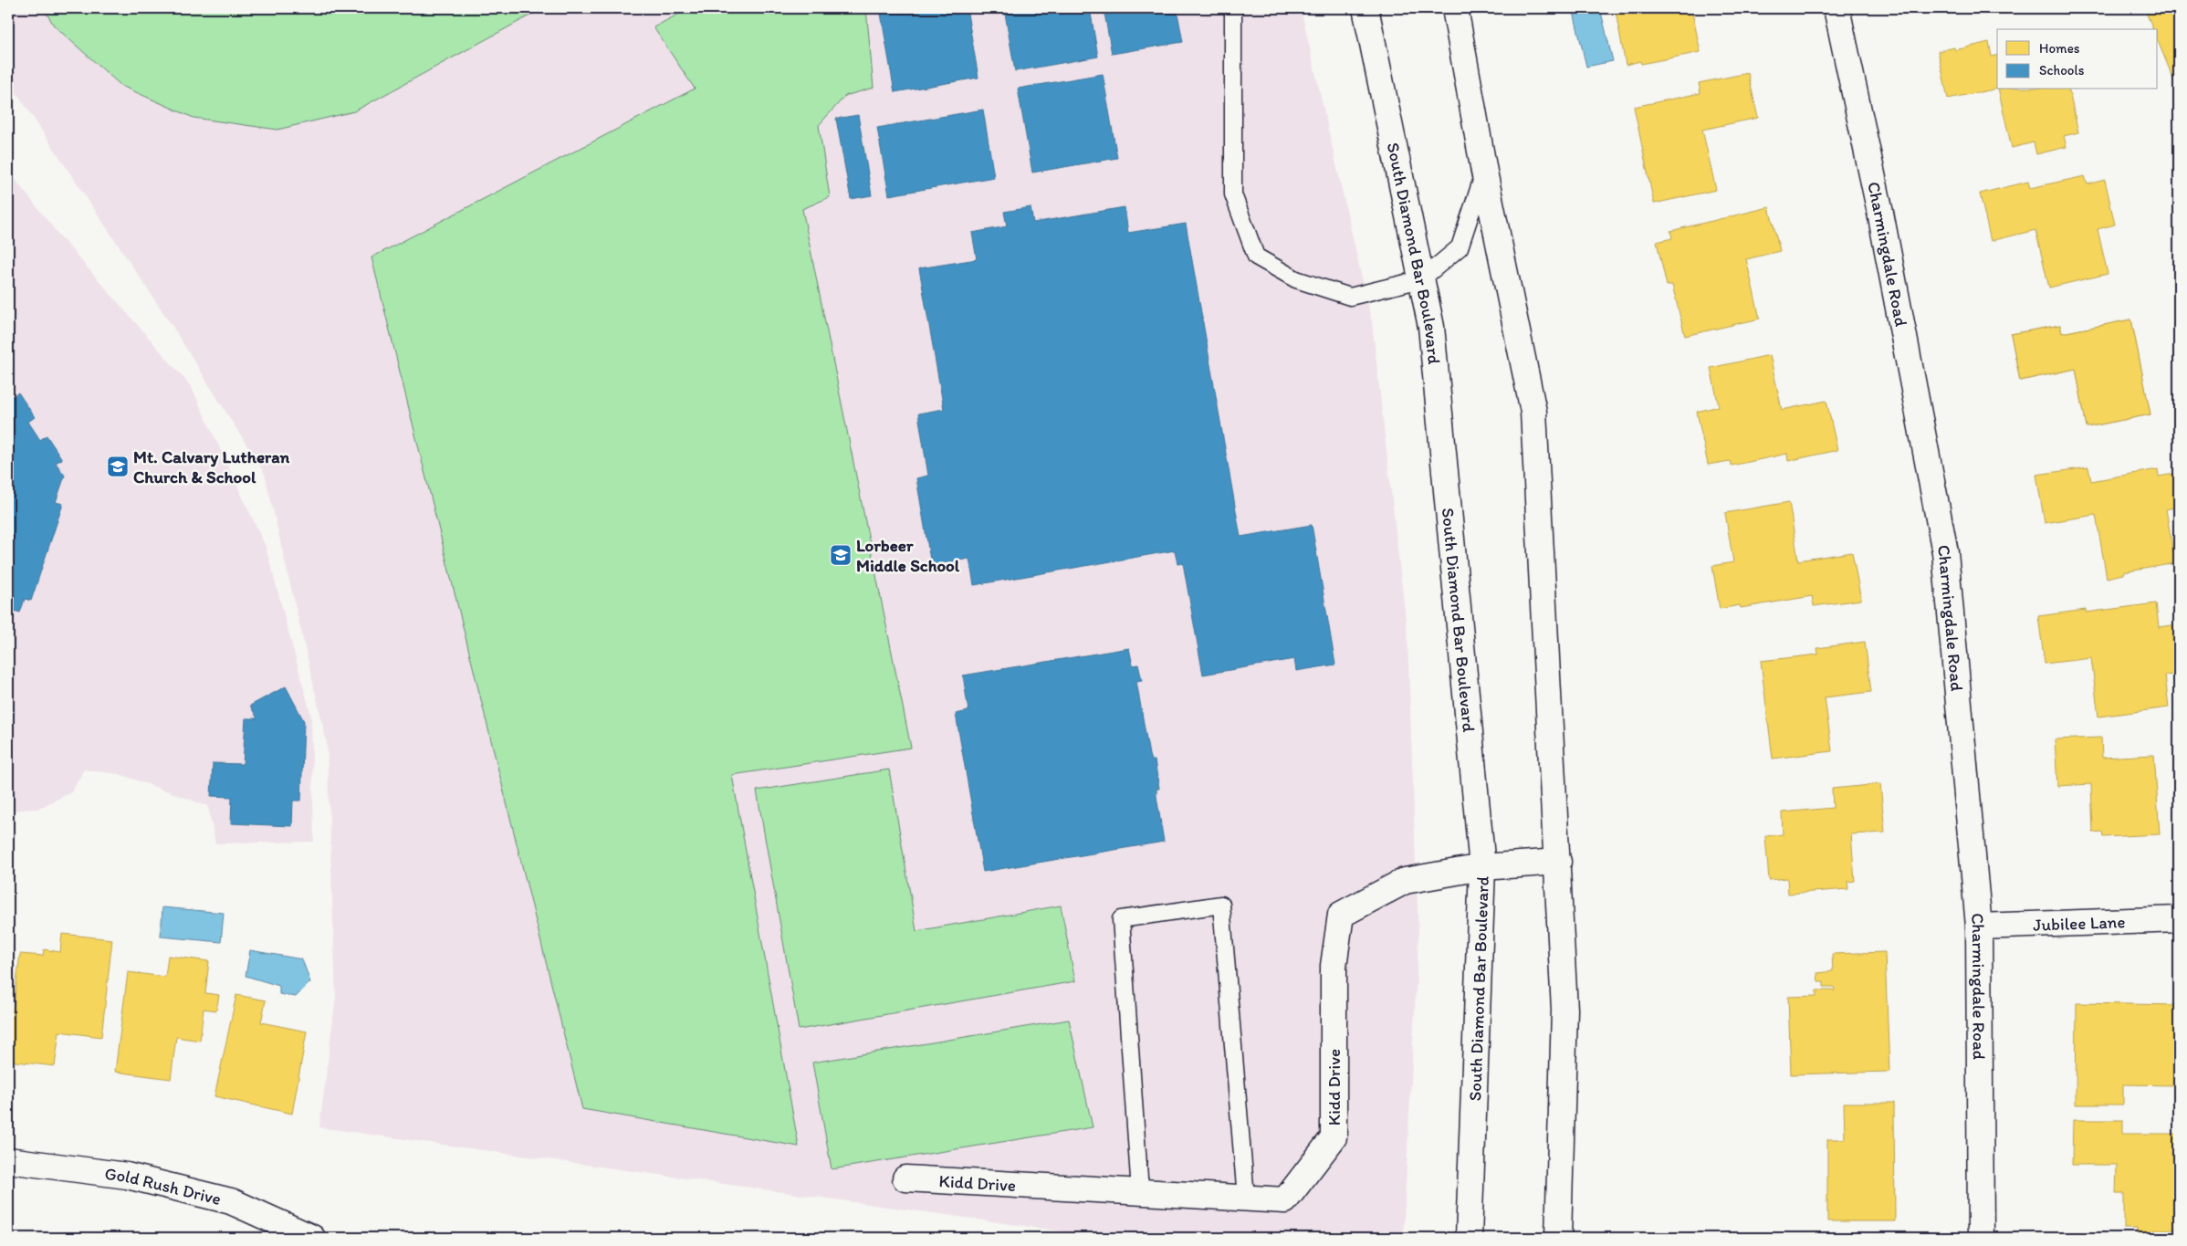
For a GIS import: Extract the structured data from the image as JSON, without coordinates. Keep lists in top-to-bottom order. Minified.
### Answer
{"streets":{"street":["South Diamond Bar Boulevard","Charmingdale Road","Jubilee Lane","Kidd Drive","Gold Rush Drive"]},"crossings":[["South Diamond Bar Boulevard","Kidd Drive"],["Charmingdale Road","Jubilee Lane"]],"places":{"school or university":["Mt. Calvary Lutheran Church & School","Lorbeer Middle School"]},"legend":["Homes","Schools"]}
